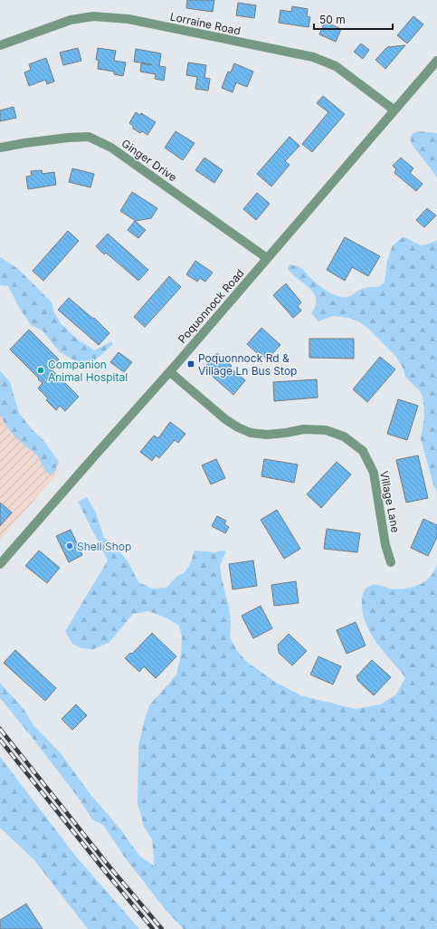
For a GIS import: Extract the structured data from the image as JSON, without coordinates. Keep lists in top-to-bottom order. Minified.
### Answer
{"streets":{"street":["Lorraine Road","Ginger Drive","Poquonnock Road","Village Lane"]},"crossings":[["Lorraine Road","Poquonnock Road"],["Ginger Drive","Poquonnock Road"],["Poquonnock Road","Village Lane"]],"places":{"transit":["Poquonnock Rd & Village Ln Bus Stop"],"other":["Companion Animal Hospital","Shell Shop"]},"scale_bar":"50 m"}
